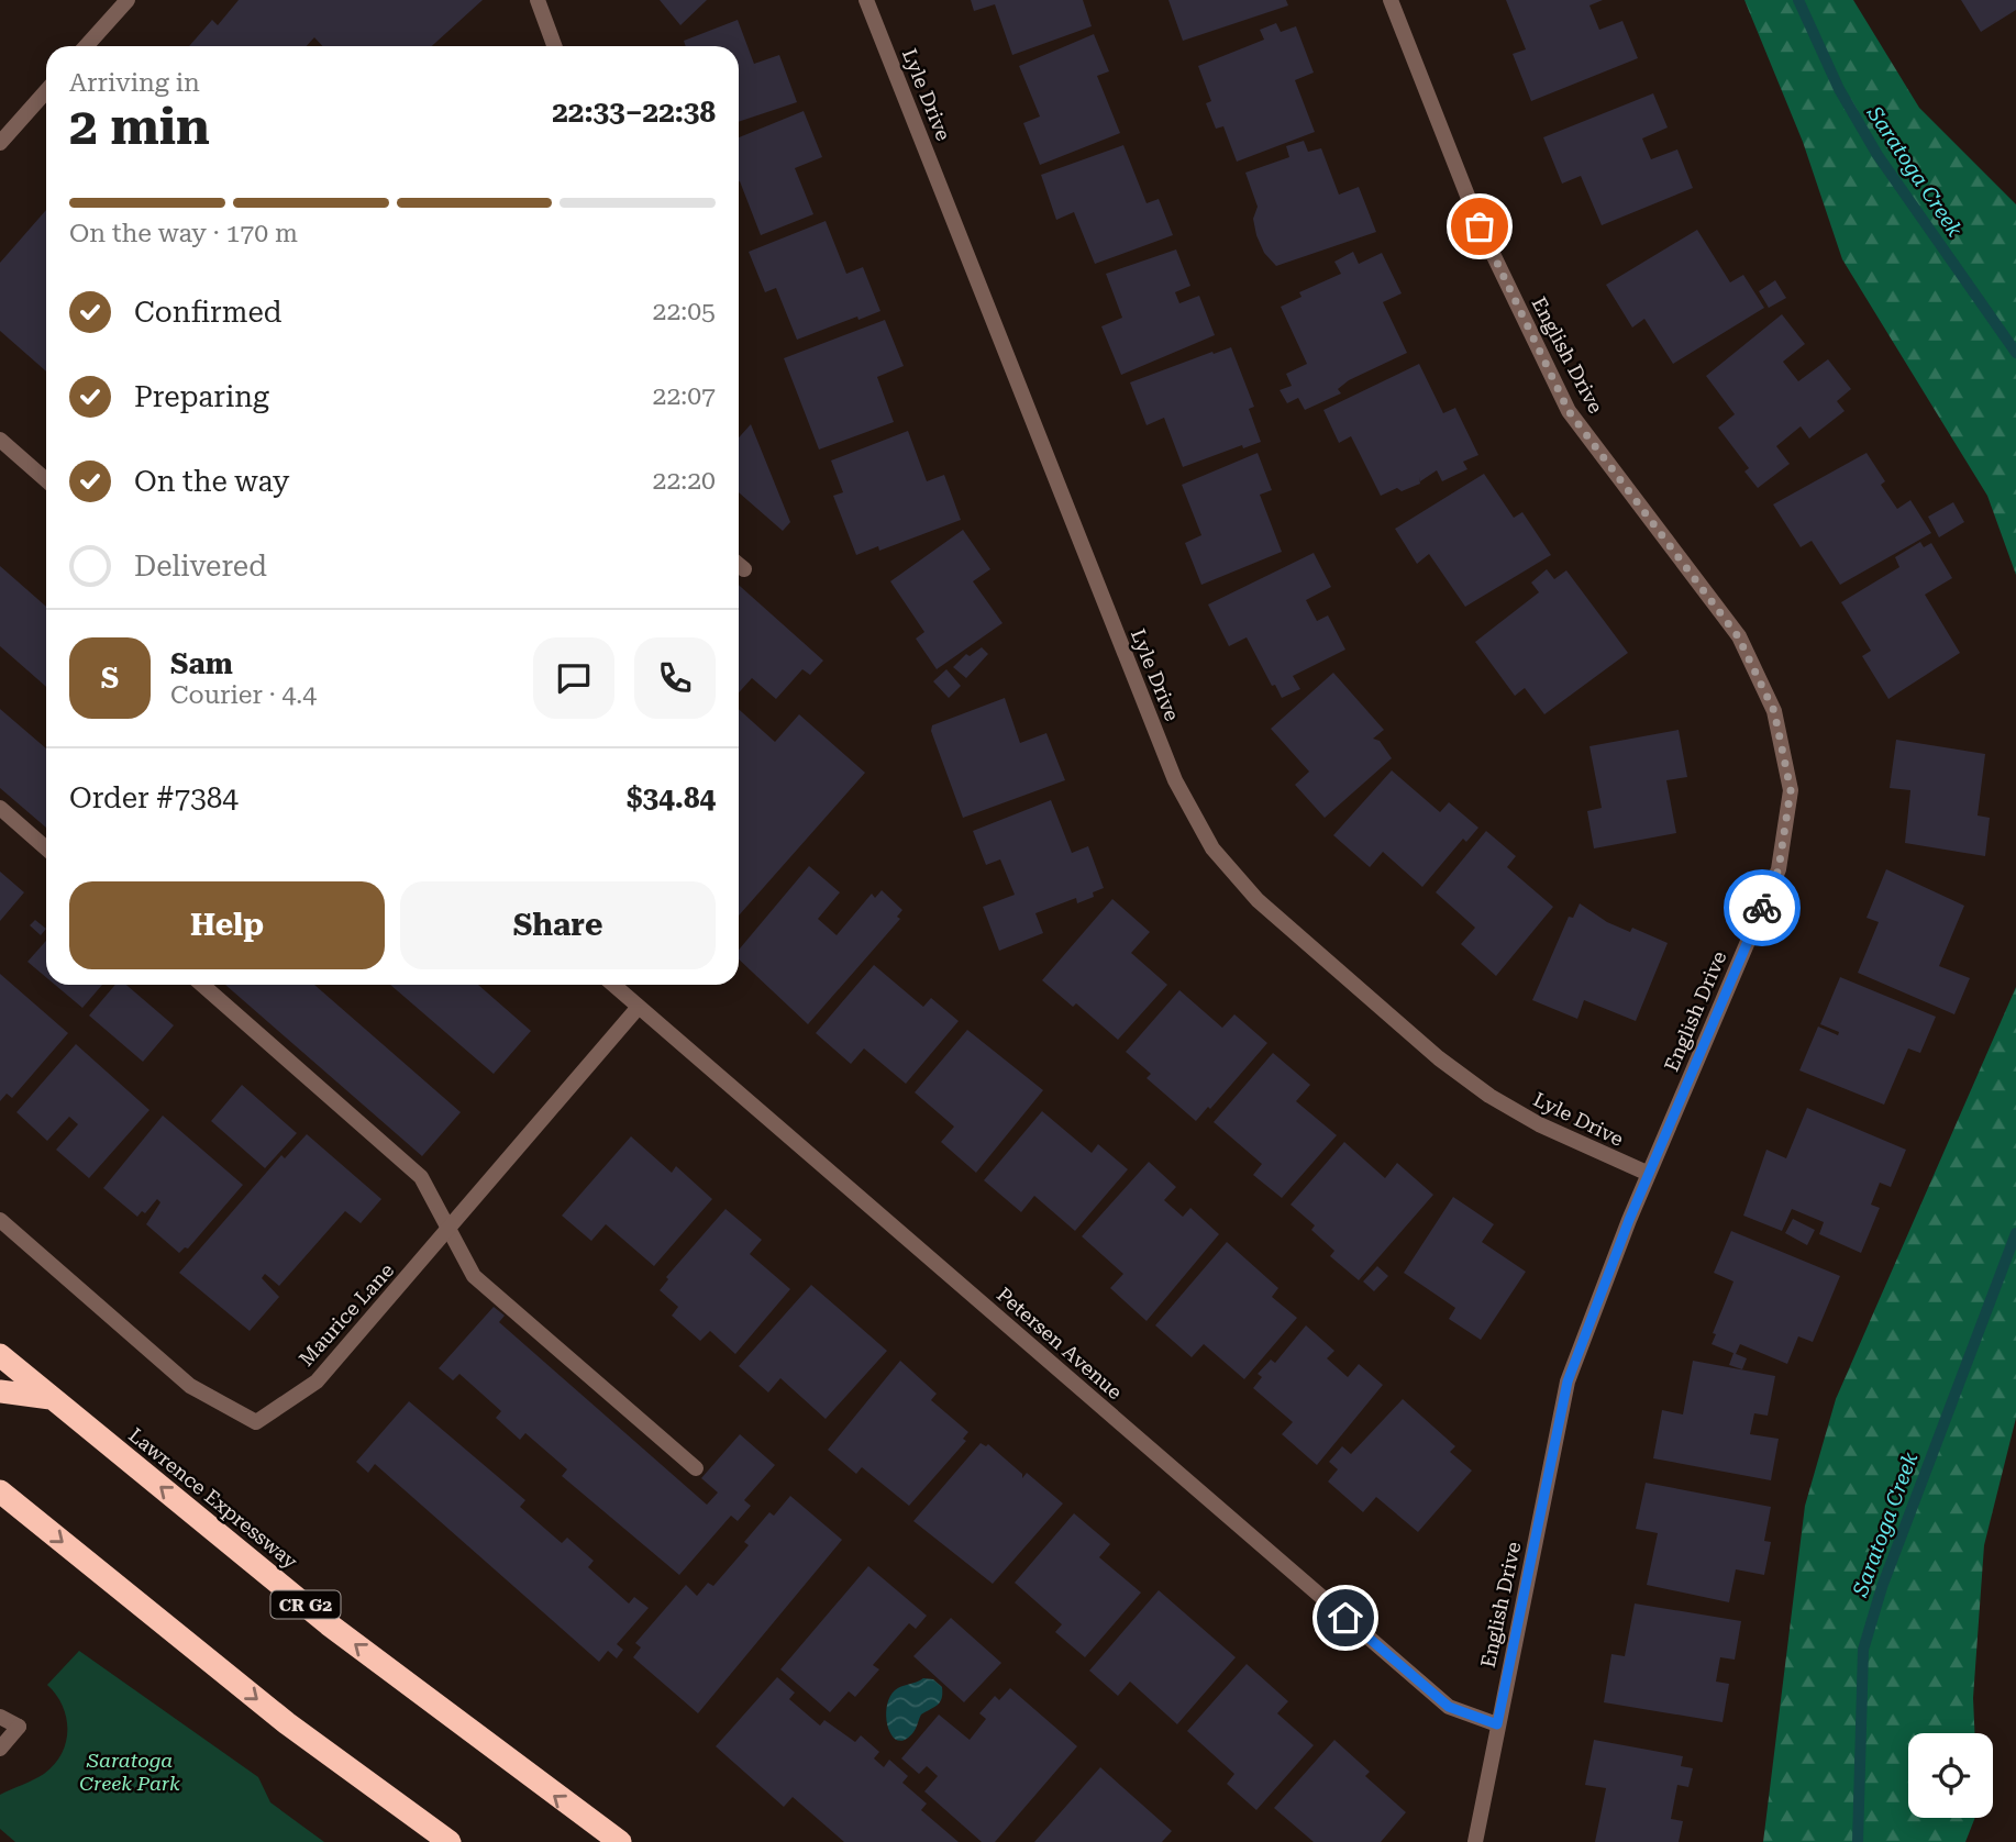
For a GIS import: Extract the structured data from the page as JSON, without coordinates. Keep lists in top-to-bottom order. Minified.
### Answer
{"streets":{"highway":["Lawrence Expressway","CR G2"],"street":["Lyle Drive","English Drive","Maurice Lane","Petersen Avenue"]},"crossings":[["Lyle Drive","English Drive"],["English Drive","Petersen Avenue"],["Maurice Lane","Petersen Avenue"]],"water":["Saratoga Creek"],"parks":["Saratoga Creek Park"],"page":{"heading":["2 min","Arriving in","22:33–22:38"],"panel":["Sam","Courier · 4.4","Order #7384","$34.84"],"bar":"On the way · 170 m","list":[["Confirmed","22:05"],["Preparing","22:07"],["On the way","22:20"],"Delivered"],"round":"S","buttons":["Help","Share"]}}
